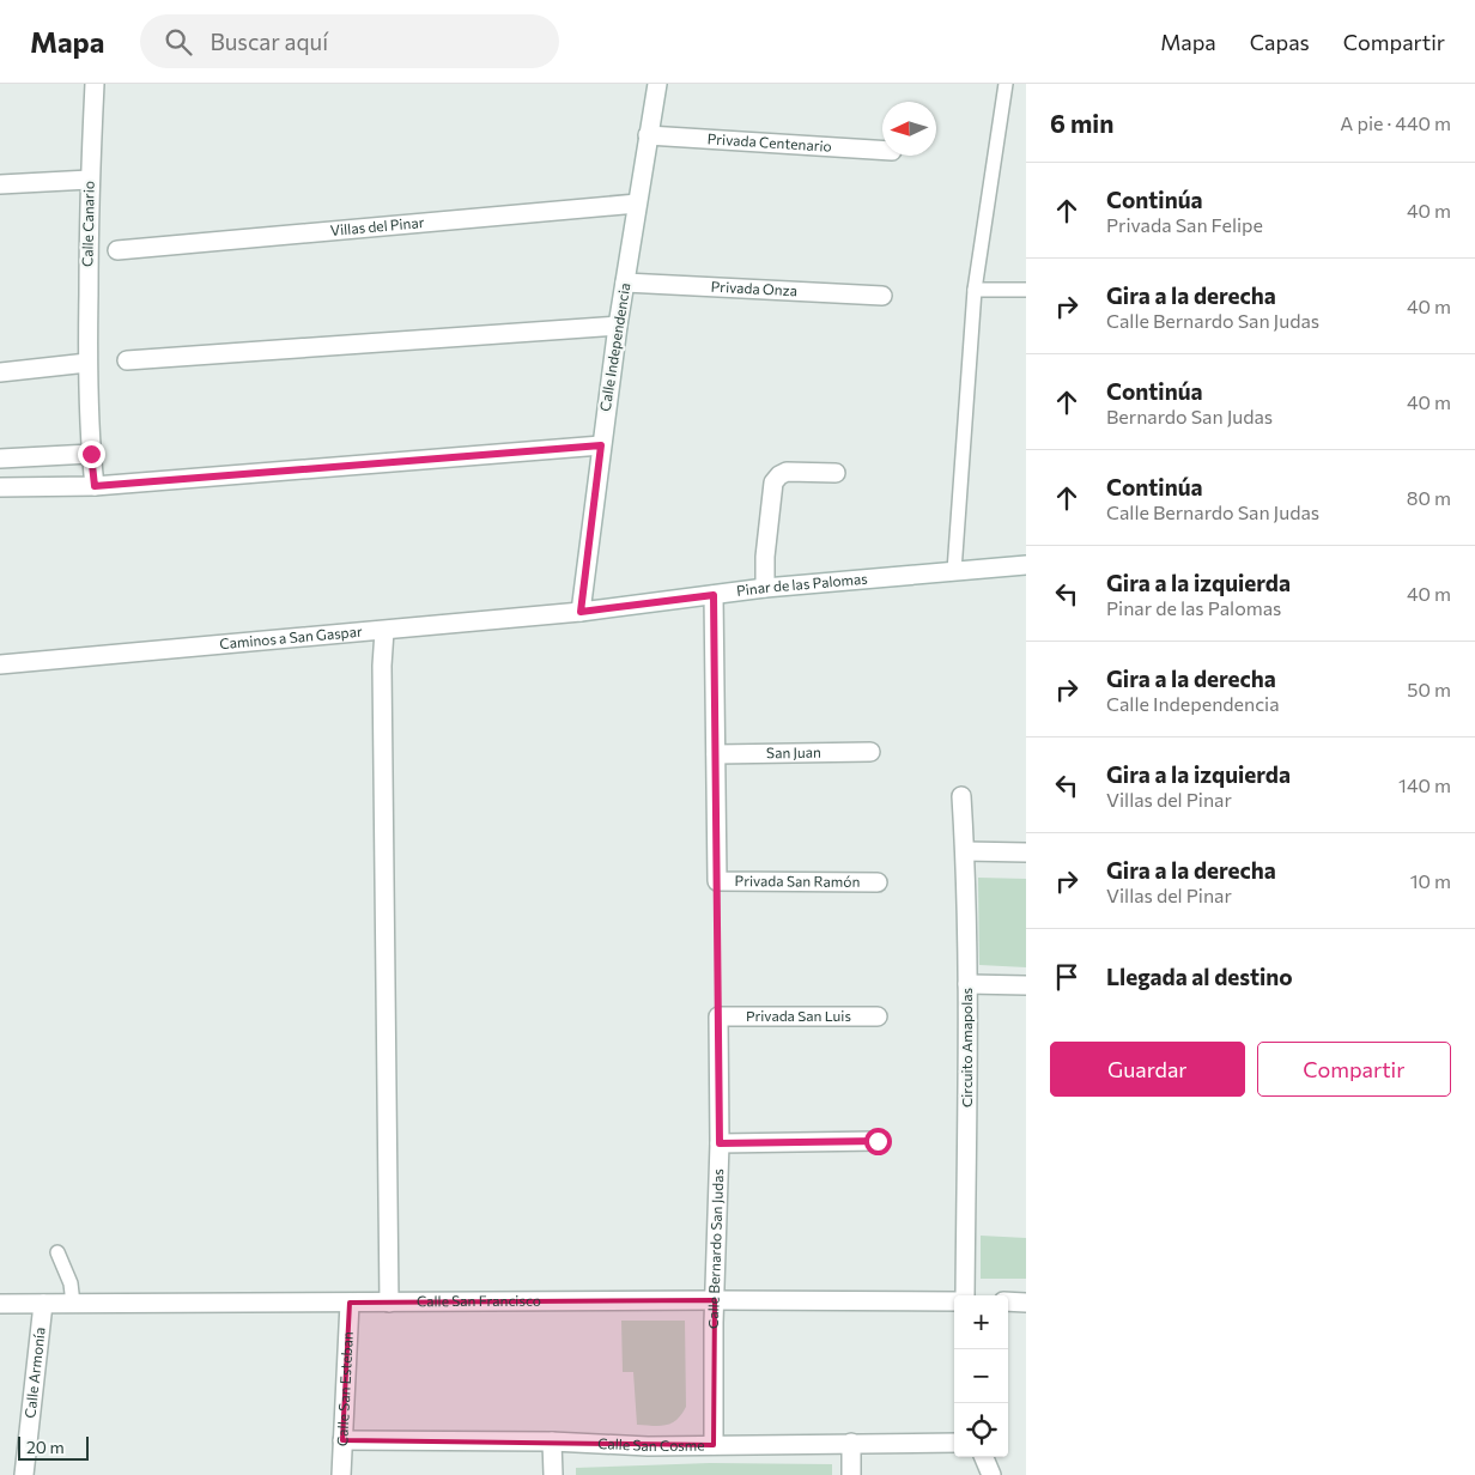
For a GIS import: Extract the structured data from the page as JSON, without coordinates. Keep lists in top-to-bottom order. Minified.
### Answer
{"streets":{"street":["Privada Centenario","Calle Canario","Villas del Pinar","Privada Onza","Calle Independencia","Pinar de las Palomas","Caminos a San Gaspar","San Juan","Privada San Ramón","Privada San Luis","Circuito Amapolas","Calle Bernardo San Judas","Calle San Francisco","Calle Armonía","Calle San Esteban","Calle San Cosme"]},"crossings":[["Privada Centenario","Calle Independencia"],["Villas del Pinar","Calle Independencia"],["Privada Onza","Calle Independencia"],["Calle Independencia","Pinar de las Palomas"],["Calle Independencia","Caminos a San Gaspar"],["Pinar de las Palomas","Caminos a San Gaspar"],["Privada San Luis","Calle Bernardo San Judas"],["Calle Bernardo San Judas","Calle San Francisco"],["Calle Bernardo San Judas","Calle San Cosme"],["Calle San Francisco","Calle Armonía"],["Calle San Francisco","Calle San Esteban"],["Calle San Esteban","Calle San Cosme"]],"scale_bar":"20 m","north":"left","page":{"header":"Mapa","search":"Buscar aquí","nav":["Mapa","Capas","Compartir"],"heading":["6 min","A pie · 440 m"],"list":[["Continúa","Privada San Felipe","40 m"],["Gira a la derecha","Calle Bernardo San Judas","40 m"],["Continúa","Bernardo San Judas","40 m"],["Continúa","Calle Bernardo San Judas","80 m"],["Gira a la izquierda","Pinar de las Palomas","40 m"],["Gira a la derecha","Calle Independencia","50 m"],["Gira a la izquierda","Villas del Pinar","140 m"],["Gira a la derecha","Villas del Pinar","10 m"],"Llegada al destino"],"buttons":["Guardar","Compartir"],"map_buttons":["+","−"],"scale":"20 m"}}
